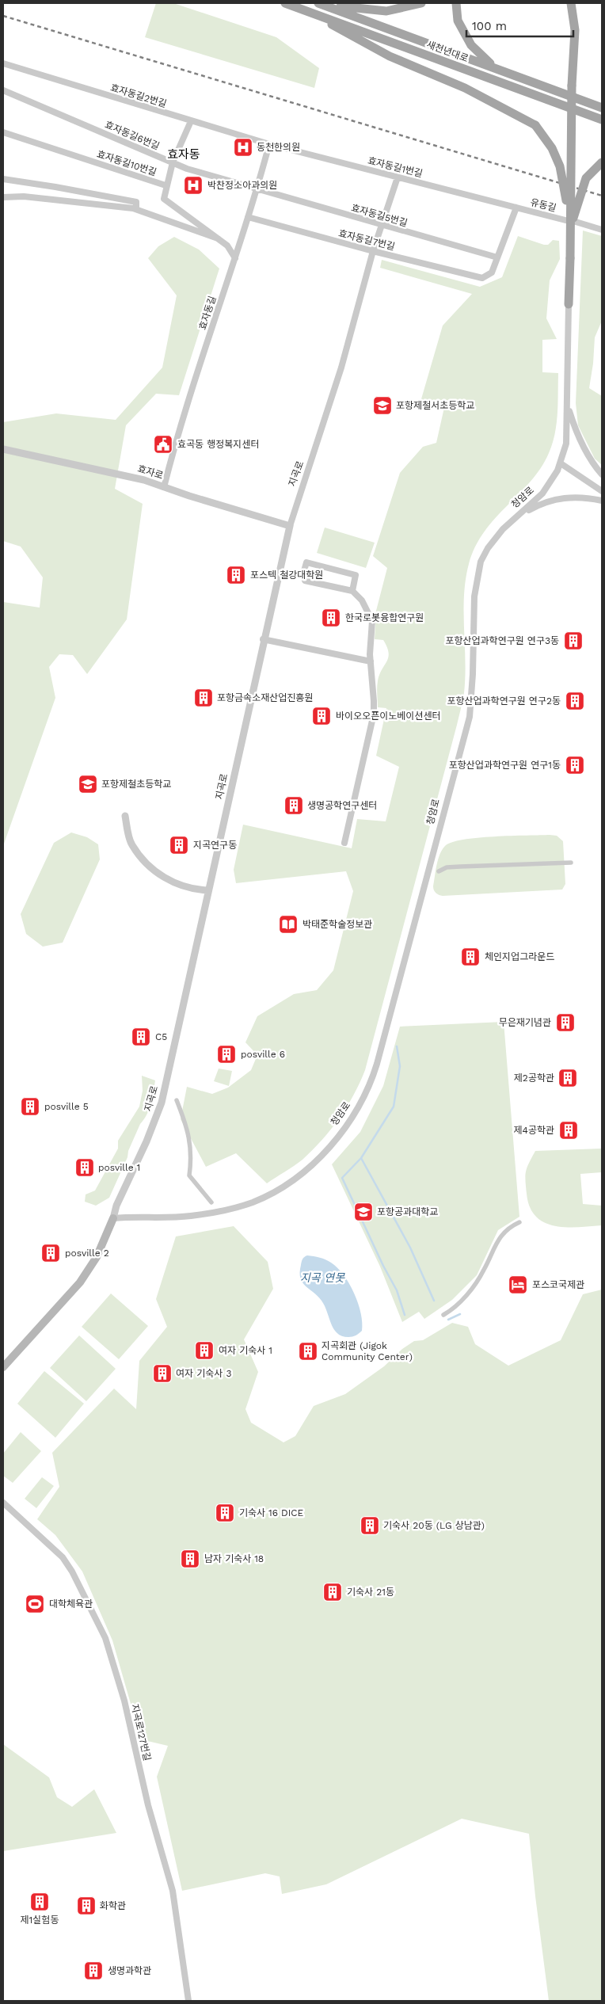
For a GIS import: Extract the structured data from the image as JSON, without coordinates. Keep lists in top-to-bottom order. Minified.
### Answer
{"streets":{"main road":["새천년대로","지곡로","청암로"],"street":["효자동길2번길","효자동길6번길","효자동길10번길","효자동길1번길","유동길","효자동길5번길","효자동길7번길","효자동길","효자로","지곡로127번길"]},"crossings":[["효자동길2번길","효자동길1번길"],["효자동길2번길","효자동길"],["효자동길6번길","효자동길5번길"],["효자동길6번길","효자동길"],["효자동길10번길","효자동길"],["효자동길1번길","유동길"],["효자동길1번길","효자동길"],["효자동길1번길","지곡로"],["유동길","청암로"],["효자동길5번길","효자동길7번길"],["효자동길5번길","효자동길"],["효자동길5번길","지곡로"],["효자동길7번길","효자동길"],["효자동길7번길","지곡로"],["효자동길","효자로"],["효자로","지곡로"],["지곡로","청암로"]],"districts":["효자동"],"water":["지곡 연못"],"places":{"hospital":["동천한의원","박찬정소아과의원"],"school or university":["포항제철서초등학교","포항제철초등학교","포항공과대학교"],"public building":["효곡동 행정복지센터"],"building":["포스텍 철강대학원","한국로봇융합연구원","포항산업과학연구원 연구3동","포항금속소재산업진흥원","포항산업과학연구원 연구2동","바이오오픈이노베이션센터","포항산업과학연구원 연구1동","생명공학연구센터","지곡연구동","체인지업그라운드","무은재기념관","C5","posville 6","제2공학관","posville 5","제4공학관","posville 1","posville 2","여자 기숙사 1","지곡회관 (Jigok Community Center)","여자 기숙사 3","기숙사 16 DICE","기숙사 20동 (LG 상남관)","남자 기숙사 18","기숙사 21동","제1실험동","화학관","생명과학관"],"library":["박태준학술정보관"],"hotel":["포스코국제관"],"sports":["대학체육관"]},"scale_bar":"100 m"}
